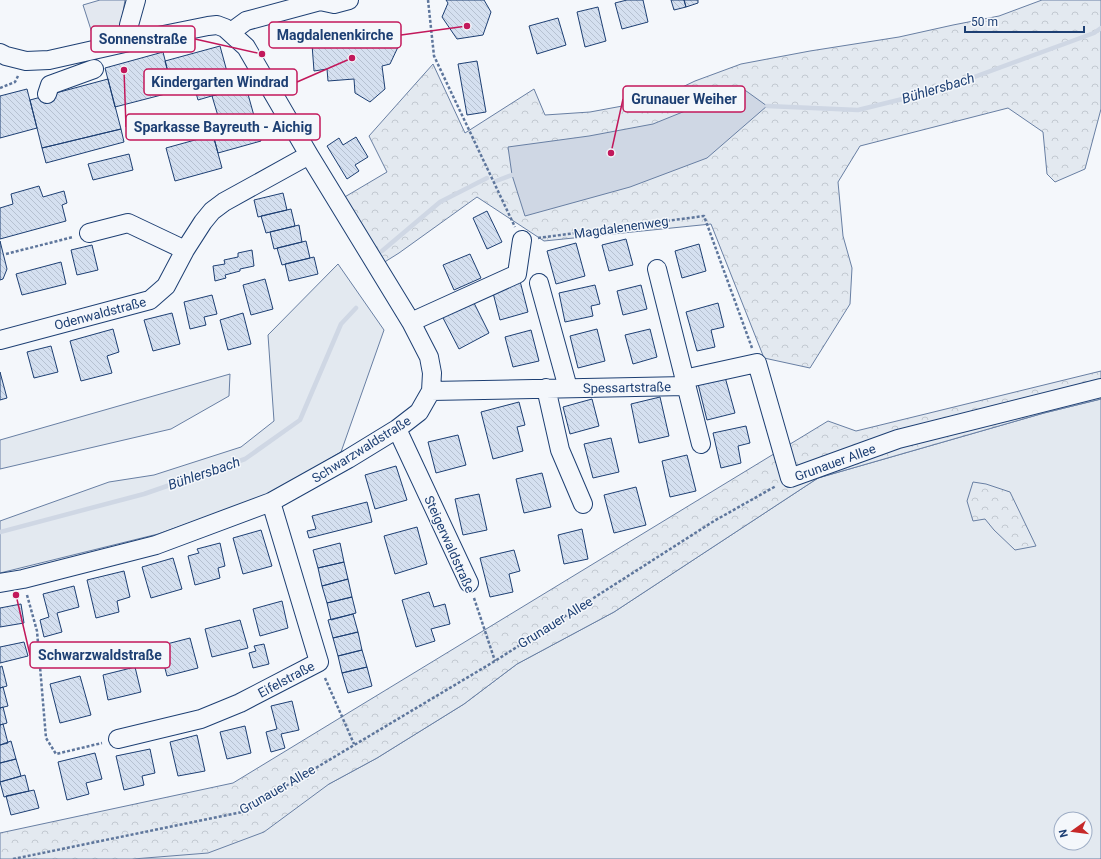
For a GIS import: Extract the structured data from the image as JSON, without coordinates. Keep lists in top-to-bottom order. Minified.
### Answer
{"streets":{"street":["Odenwaldstraße","Spessartstraße","Schwarzwaldstraße","Grunauer Allee","Steigerwaldstraße","Eifelstraße"],"path":["Magdalenenweg"]},"crossings":[["Magdalenenweg","Spessartstraße"],["Odenwaldstraße","Schwarzwaldstraße"],["Spessartstraße","Schwarzwaldstraße"],["Schwarzwaldstraße","Steigerwaldstraße"],["Schwarzwaldstraße","Eifelstraße"],["Grunauer Allee","Steigerwaldstraße"]],"water":["Bühlersbach"],"places":["Magdalenenkirche","Sonnenstraße","Kindergarten Windrad","Sparkasse Bayreuth - Aichig","Grunauer Weiher","Schwarzwaldstraße"],"scale_bar":"50 m","north":"left"}
